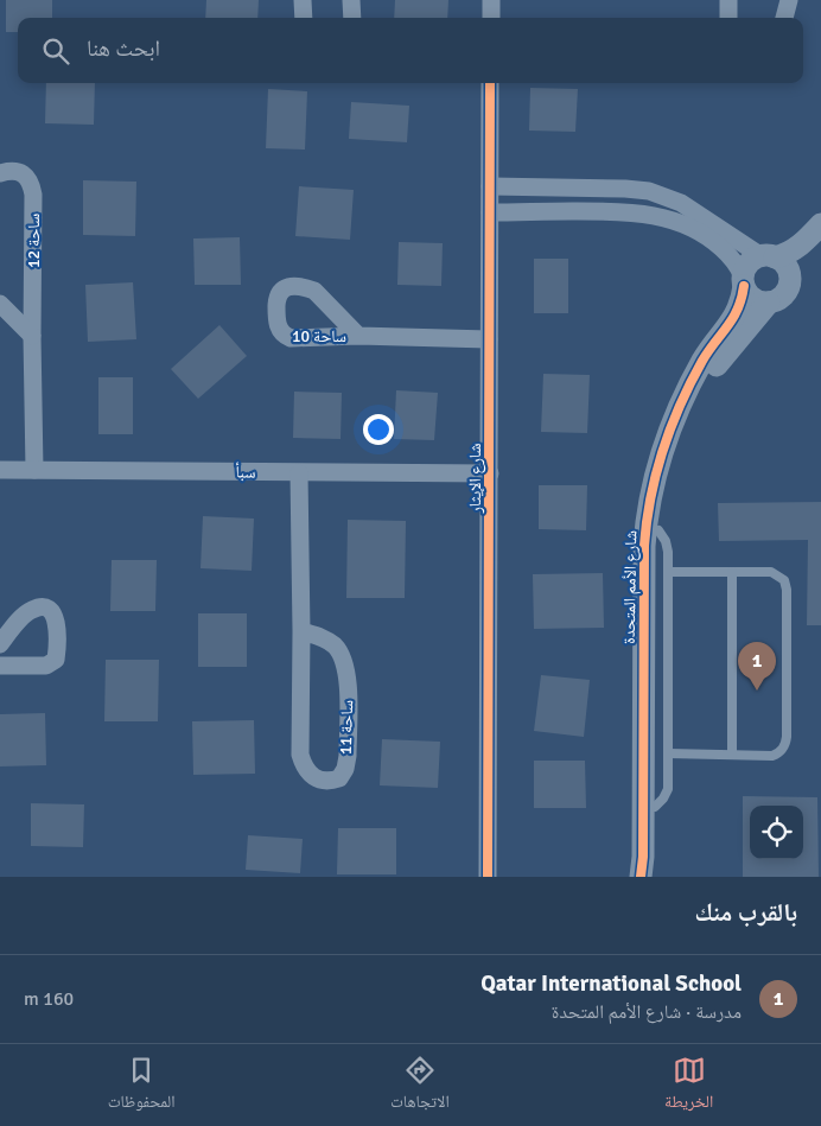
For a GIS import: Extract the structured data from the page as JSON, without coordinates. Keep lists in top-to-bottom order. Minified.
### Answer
{"streets":{"street":["ساحة 12","ساحة 10","سبأ","شارع الإيثار","شارع الأمم المتحدة","ساحة 11"]},"crossings":[["ساحة 12","سبأ"],["ساحة 10","شارع الإيثار"],["سبأ","شارع الإيثار"],["سبأ","ساحة 11"]],"page":{"search":"ابحث هنا","pins":"1","heading":"بالقرب منك","list":[{"mark":"1","name":"Qatar International School","note":"مدرسة · شارع الأمم المتحدة","value":"160 m"}],"nav":["الخريطة","الاتجاهات","المحفوظات"]}}
